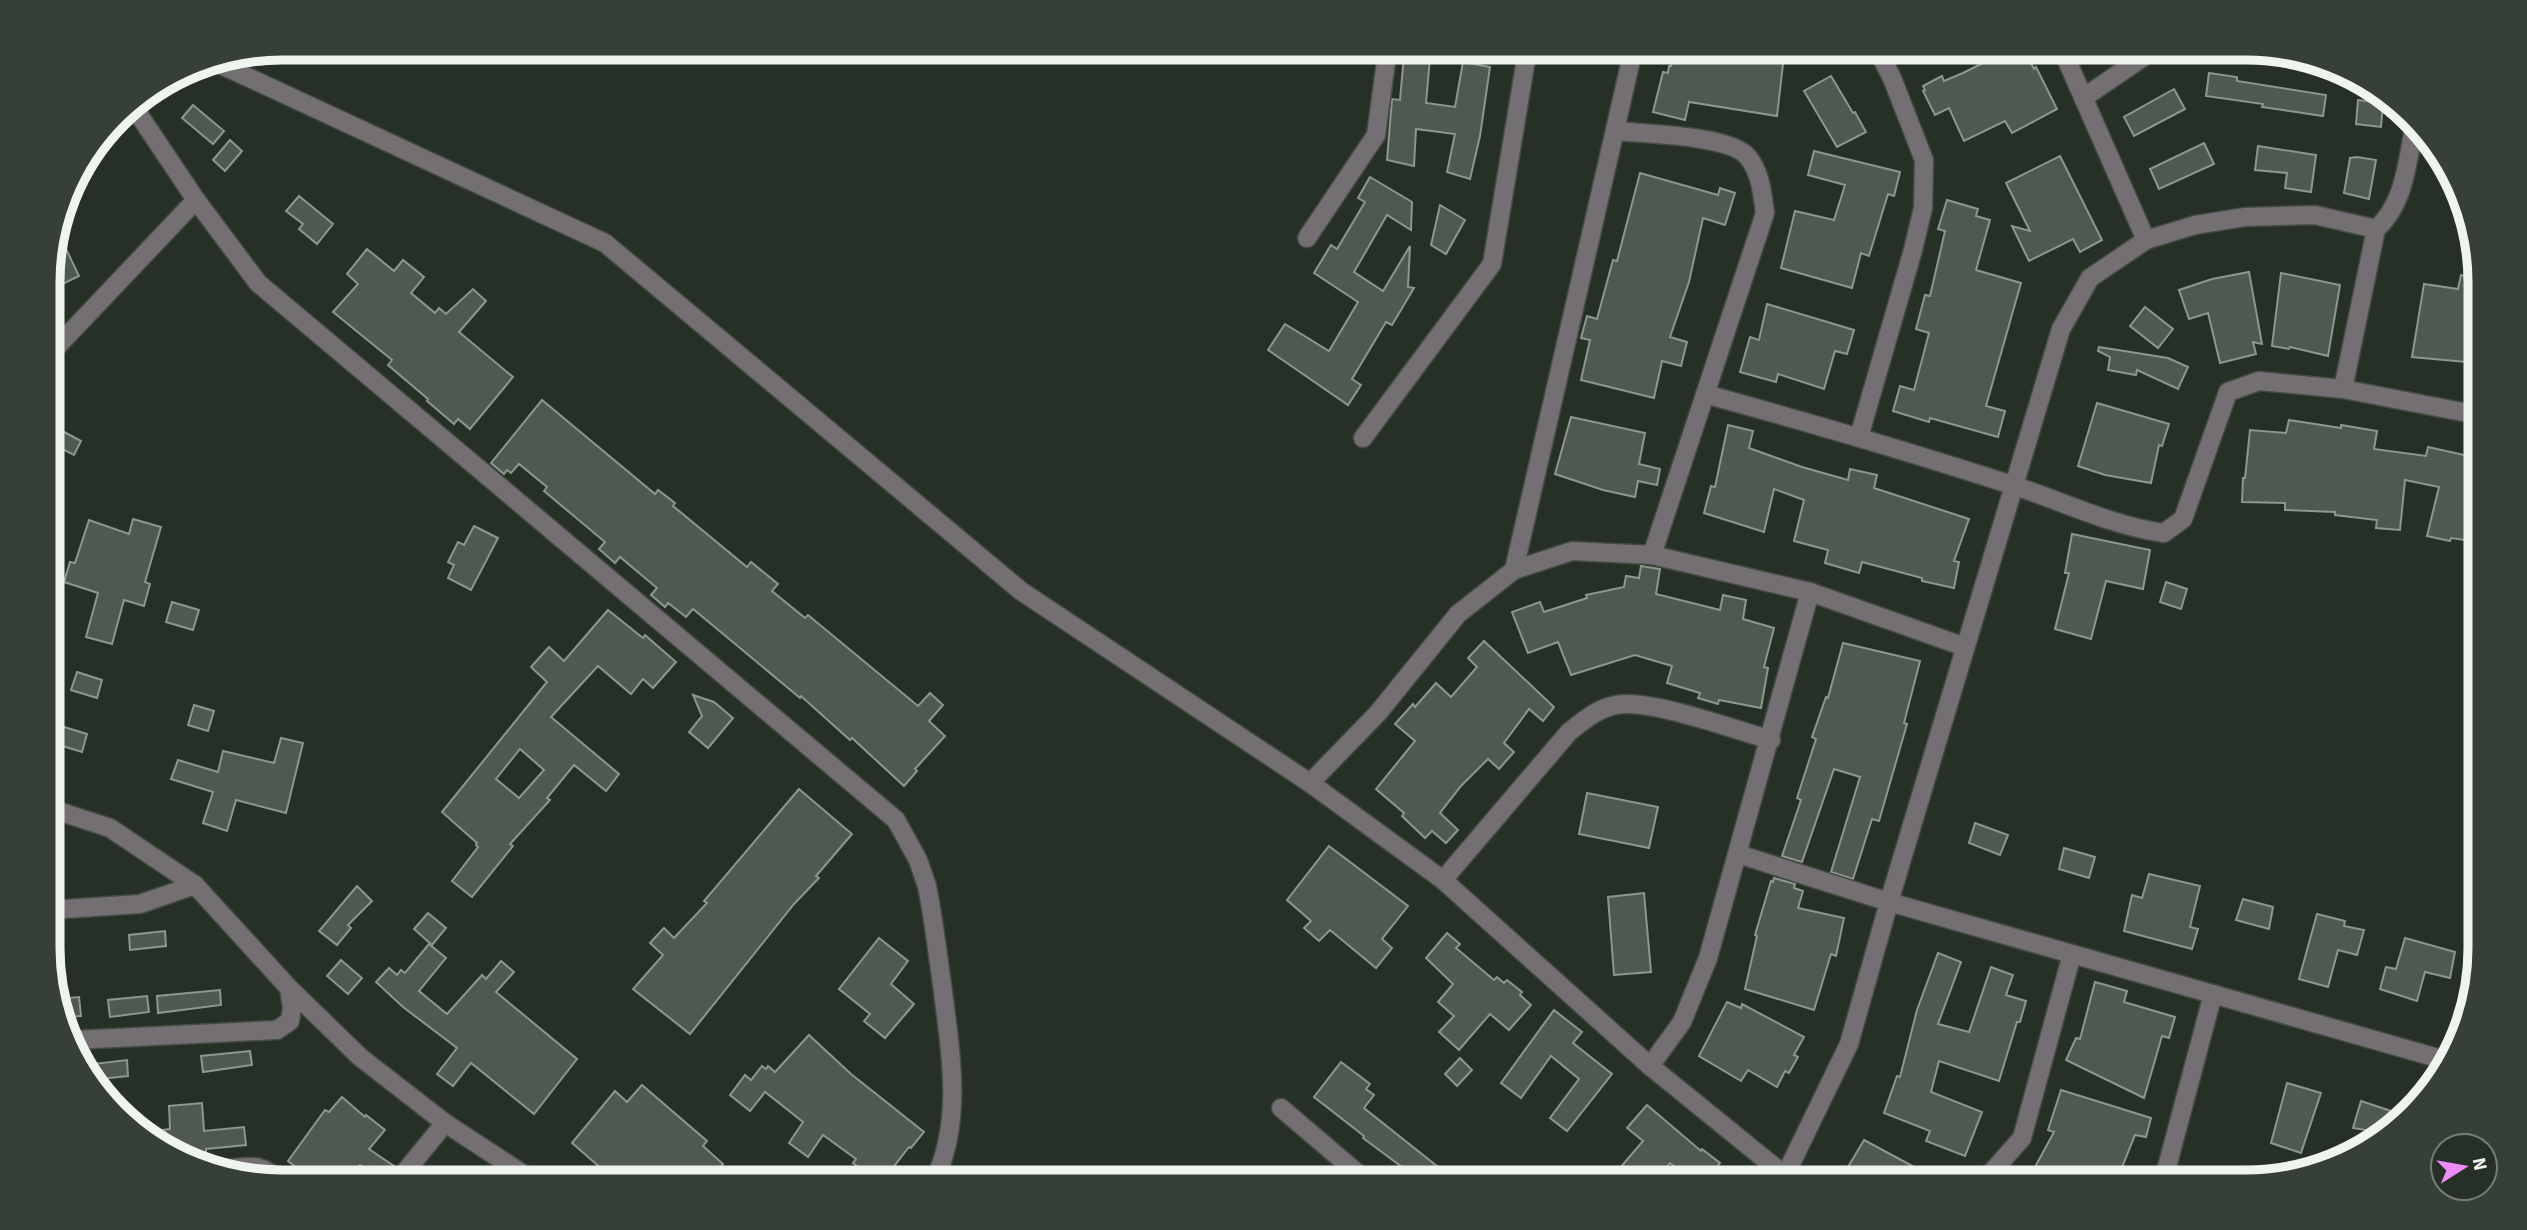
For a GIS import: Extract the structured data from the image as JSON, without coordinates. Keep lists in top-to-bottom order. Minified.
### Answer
{"north":"right"}
